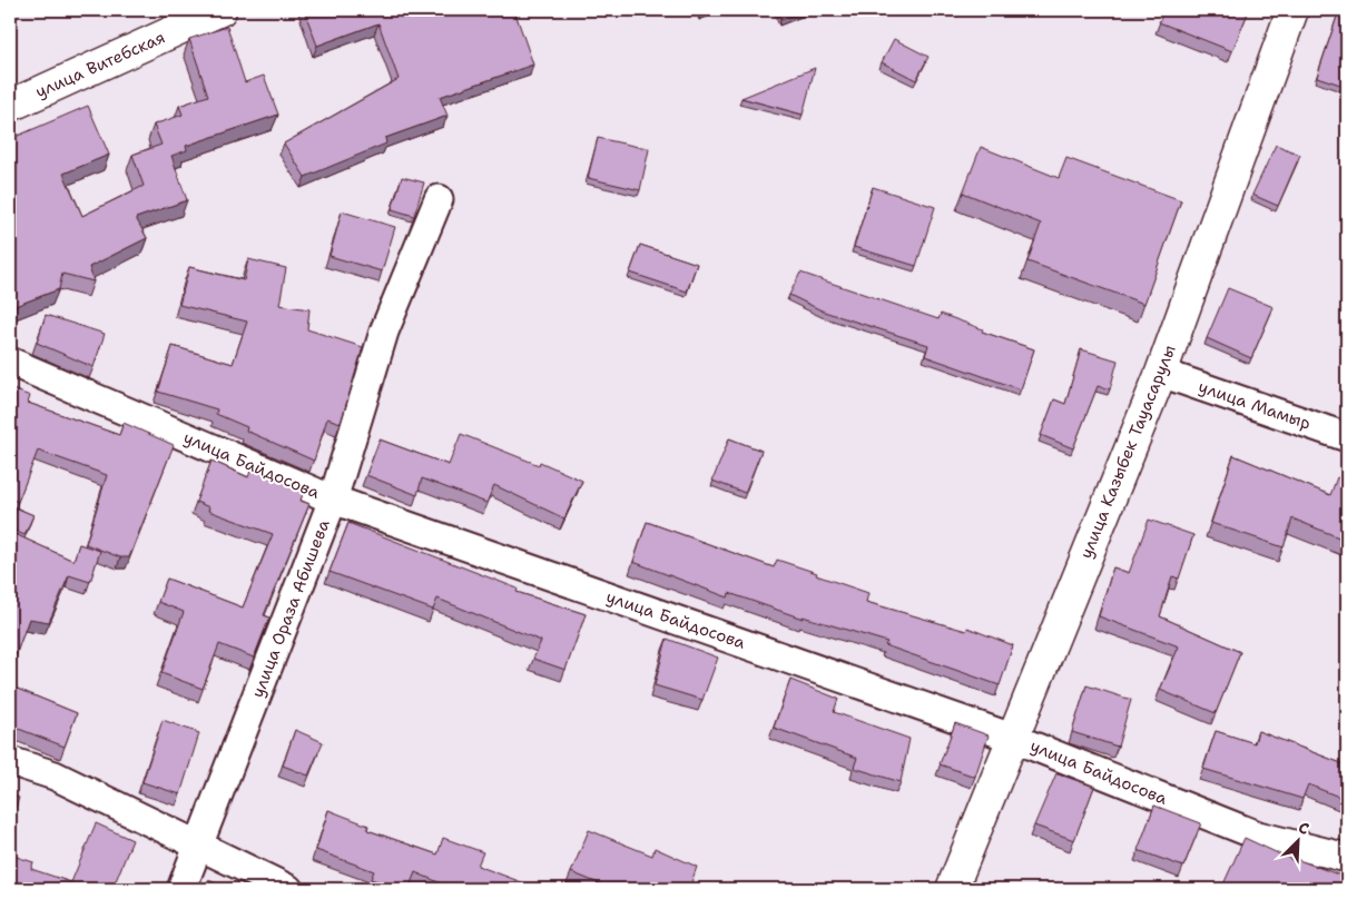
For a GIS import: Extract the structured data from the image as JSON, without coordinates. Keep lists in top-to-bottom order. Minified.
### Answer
{"streets":{"street":["улица Витебская","улица Мамыр","улица Казыбек Тауасарулы","улица Байдосова","улица Ораза Абишева"]},"crossings":[["улица Мамыр","улица Казыбек Тауасарулы"],["улица Казыбек Тауасарулы","улица Байдосова"],["улица Байдосова","улица Ораза Абишева"]],"north":"top right"}
